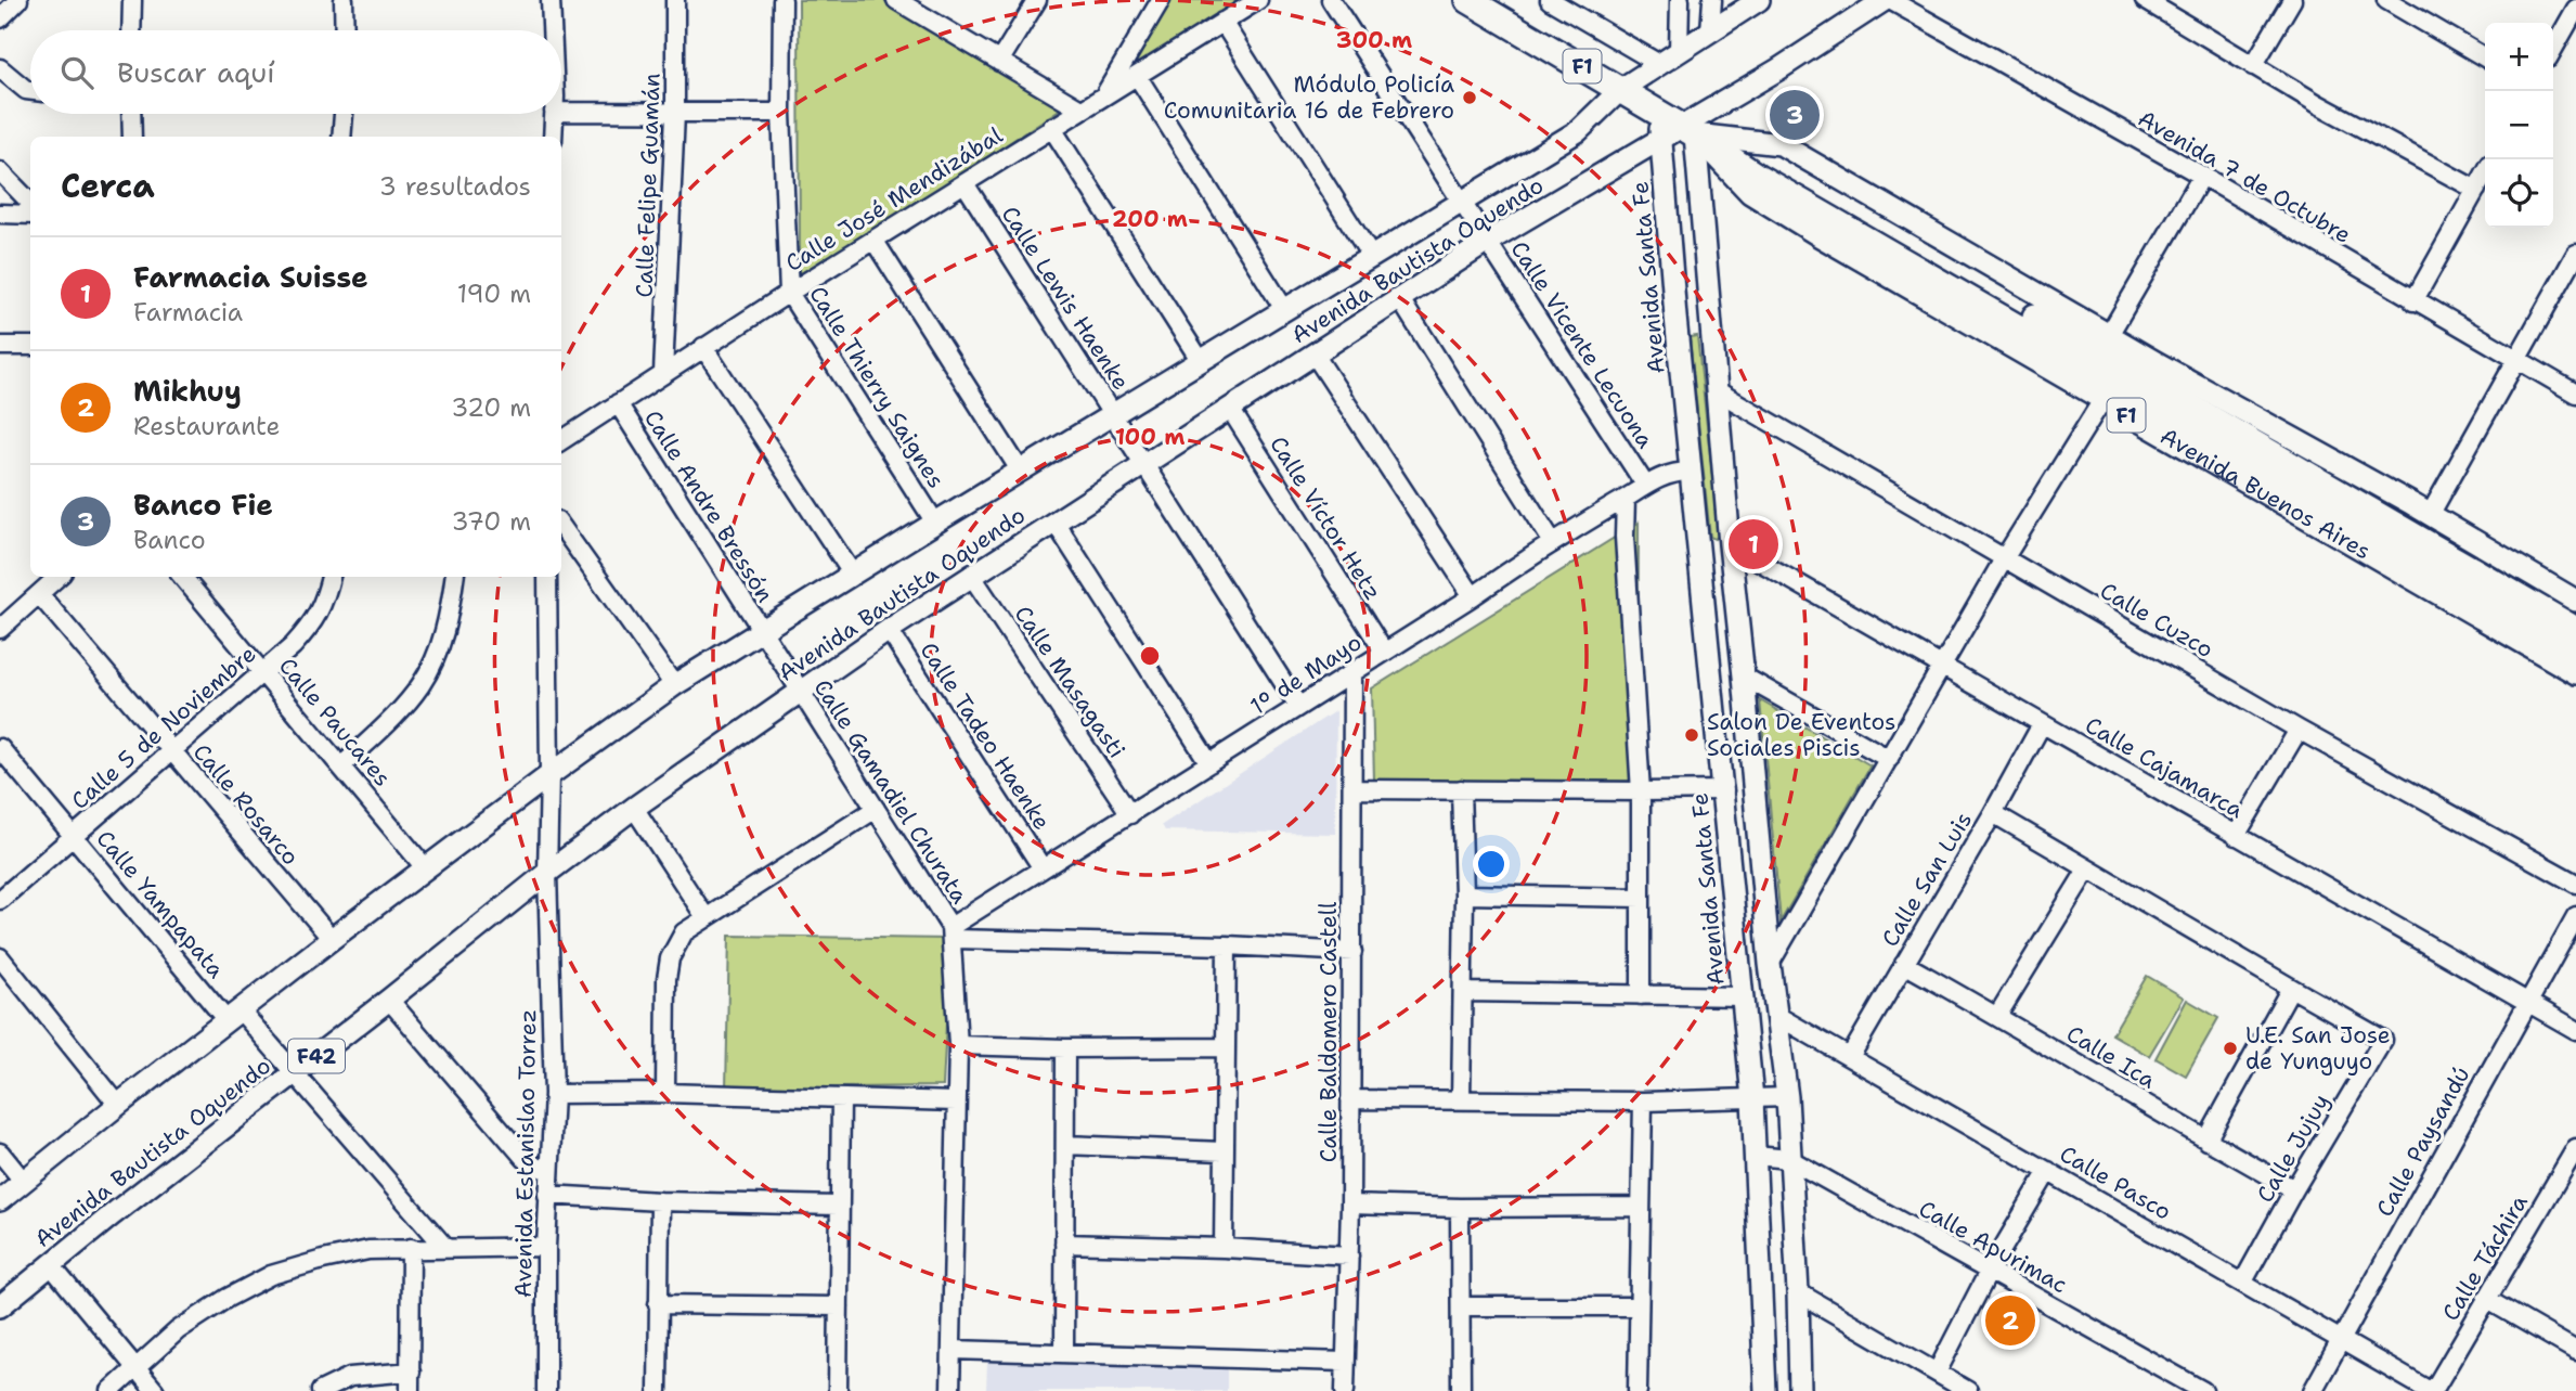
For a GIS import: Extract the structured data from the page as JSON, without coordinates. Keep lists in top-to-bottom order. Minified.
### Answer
{"streets":{"highway":["F1","Avenida Buenos Aires"],"main road":["Avenida Bautista Oquendo","Avenida Santa Fe","F42"],"street":["Avenida 7 de Octubre","Calle Felipe Guamán","Calle José Mendizábal","Calle Lewis Haenke","Calle Vicente Lecuona","Calle Thierry Saignes","Calle Andre Bressón","Calle Víctor Hetz","Calle Cuzco","1º de Mayo","Calle Masagasti","Calle Paucares","Calle 5 de Noviembre","Calle Tadeo Haenke","Calle Cajamarca","Calle Gamadiel Churata","Calle Rosarco","Calle San Luis","Calle Yampapata","Calle Baldomero Castell","Calle Ica","Calle Paysandú","Calle Jujuy","Avenida Estanislao Torrez","Calle Pasco","Calle Apurimac","Calle Táchira"]},"crossings":[["Avenida 7 de Octubre","Avenida Bautista Oquendo"],["Calle Felipe Guamán","Calle José Mendizábal"],["Calle José Mendizábal","Calle Lewis Haenke"],["Calle José Mendizábal","Calle Thierry Saignes"],["Calle José Mendizábal","Calle Andre Bressón"],["Avenida Bautista Oquendo","Avenida Santa Fe"],["Avenida Bautista Oquendo","Calle Lewis Haenke"],["Avenida Bautista Oquendo","Calle Vicente Lecuona"],["Avenida Bautista Oquendo","Calle Thierry Saignes"],["Avenida Bautista Oquendo","Avenida Buenos Aires"],["Avenida Bautista Oquendo","Calle Andre Bressón"],["Avenida Bautista Oquendo","Calle Víctor Hetz"],["Avenida Bautista Oquendo","Calle Masagasti"],["Avenida Bautista Oquendo","Calle Paucares"],["Avenida Bautista Oquendo","Calle Tadeo Haenke"],["Avenida Bautista Oquendo","Calle Gamadiel Churata"],["Avenida Bautista Oquendo","Calle Rosarco"],["Avenida Bautista Oquendo","Calle Yampapata"],["Avenida Bautista Oquendo","Avenida Estanislao Torrez"],["Avenida Santa Fe","Avenida Buenos Aires"],["Avenida Santa Fe","1º de Mayo"],["Avenida Santa Fe","Calle Apurimac"],["Calle Lewis Haenke","1º de Mayo"],["Calle Vicente Lecuona","1º de Mayo"],["Calle Andre Bressón","Calle Gamadiel Churata"],["Calle Víctor Hetz","1º de Mayo"],["1º de Mayo","Calle Masagasti"],["1º de Mayo","Calle Tadeo Haenke"],["1º de Mayo","Calle Gamadiel Churata"],["1º de Mayo","Calle Baldomero Castell"],["Calle Paucares","Calle 5 de Noviembre"],["Calle 5 de Noviembre","Calle Rosarco"],["Calle 5 de Noviembre","Calle Yampapata"],["Calle Cajamarca","Calle San Luis"],["Calle Cajamarca","Calle Paysandú"],["Calle San Luis","Calle Ica"],["Calle San Luis","Calle Pasco"],["Calle Ica","Calle Jujuy"],["Calle Paysandú","Calle Pasco"],["Calle Jujuy","Calle Pasco"],["Calle Pasco","Calle Táchira"]],"places":["Módulo Policía Comunitaria 16 de Febrero","Salon De Eventos Sociales Piscis","U.E. San Jose de Yunguyo"],"page":{"map_buttons":["+","−"],"search":"Buscar aquí","pins":["3","1","2"],"heading":["Cerca","3 resultados"],"list":[{"mark":"1","name":"Farmacia Suisse","note":"Farmacia","value":"190 m"},{"mark":"2","name":"Mikhuy","note":"Restaurante","value":"320 m"},{"mark":"3","name":"Banco Fie","note":"Banco","value":"370 m"}]},"rings":["300 m","200 m","100 m"]}
